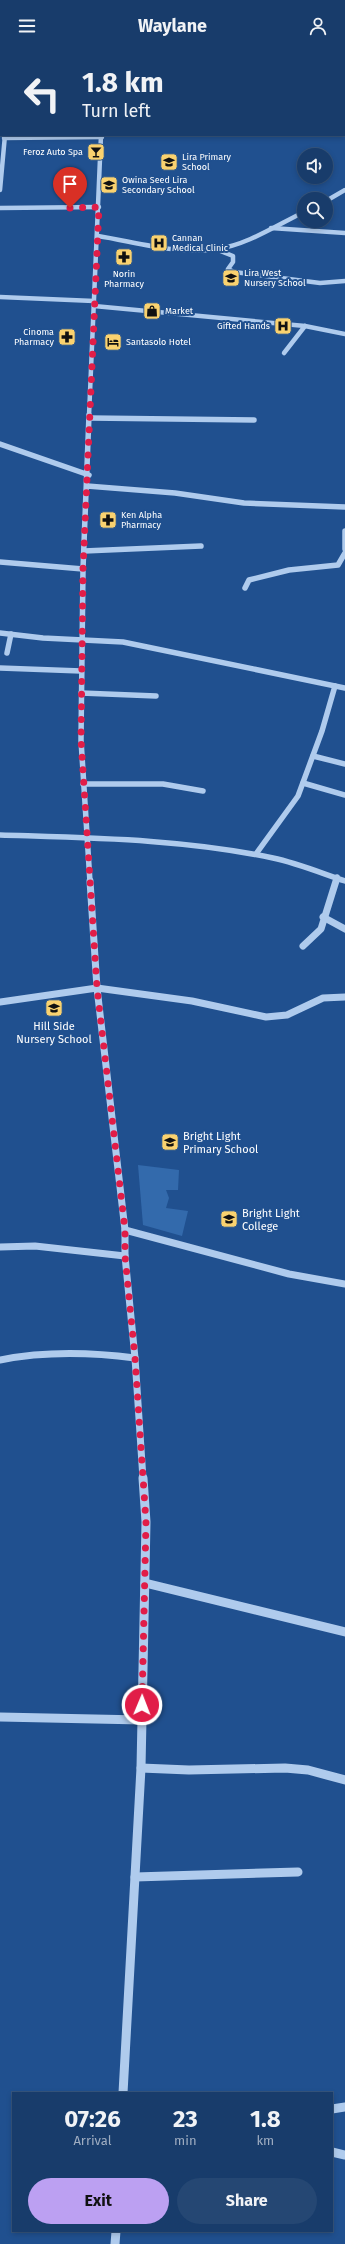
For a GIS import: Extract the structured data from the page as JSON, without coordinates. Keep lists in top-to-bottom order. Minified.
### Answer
{"places":{"bar":["Feroz Auto Spa"],"school or university":["Lira Primary School","Owina Seed Lira Secondary School","Lira West Nursery School","Hill Side Nursery School","Bright Light Primary School","Bright Light College"],"hospital":["Cannan Medical Clinic","Gifted Hands"],"pharmacy":["Norin Pharmacy","Cinoma Pharmacy","Ken Alpha Pharmacy"],"shop":["Market"],"hotel":["Santasolo Hotel"]},"page":{"header":"Waylane","turn":["1.8 km","Turn left"],"eta":["07:26","Arrival","23","min","1.8","km"],"buttons":["Exit","Share"]}}
